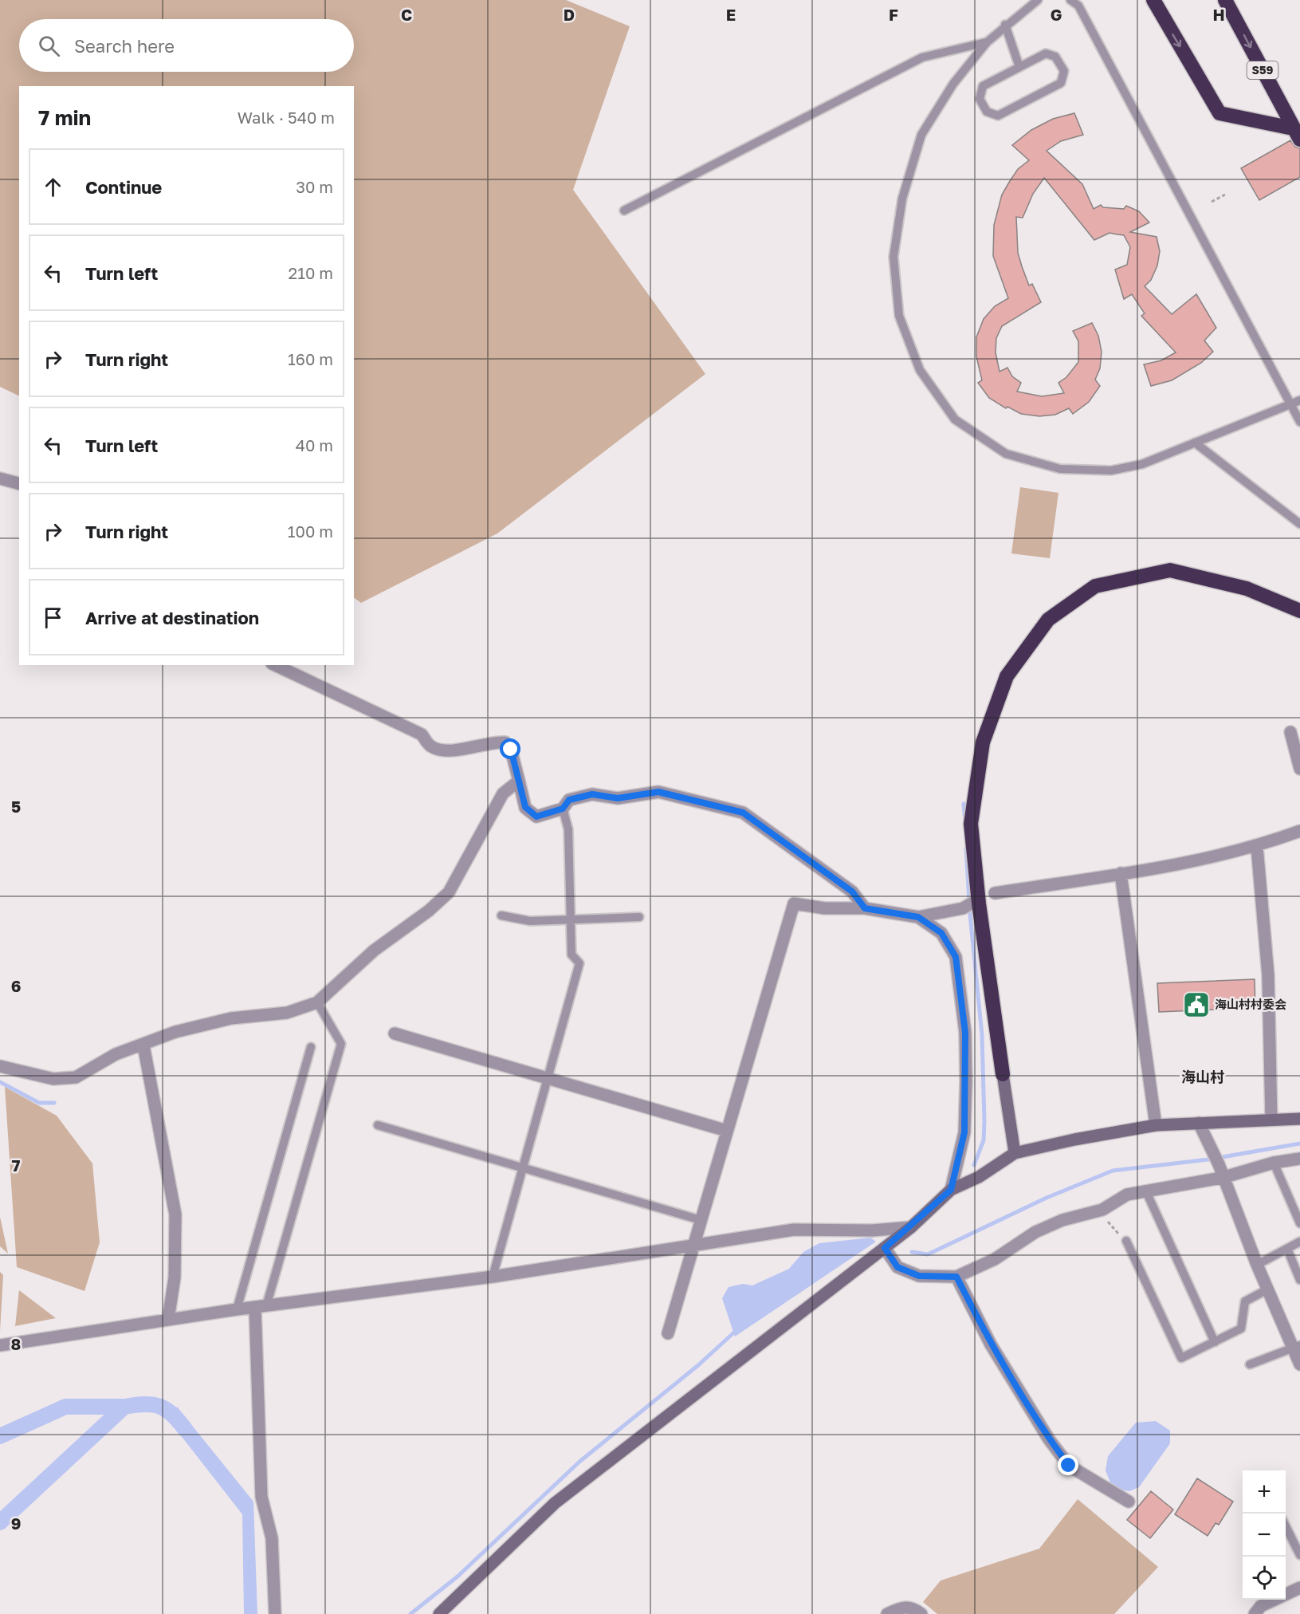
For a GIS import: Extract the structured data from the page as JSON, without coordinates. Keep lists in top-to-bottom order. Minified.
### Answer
{"streets":{"highway":["S59"]},"districts":["海山村"],"places":{"public building":["海山村村委会"]},"page":{"search":"Search here","heading":["7 min","Walk · 540 m"],"list":[["Continue","30 m"],["Turn left","210 m"],["Turn right","160 m"],["Turn left","40 m"],["Turn right","100 m"],"Arrive at destination"],"map_buttons":["+","−"]},"grid":{"columns":["C","D","E","F","G","H"],"rows":["5","6","7","8","9"]}}
